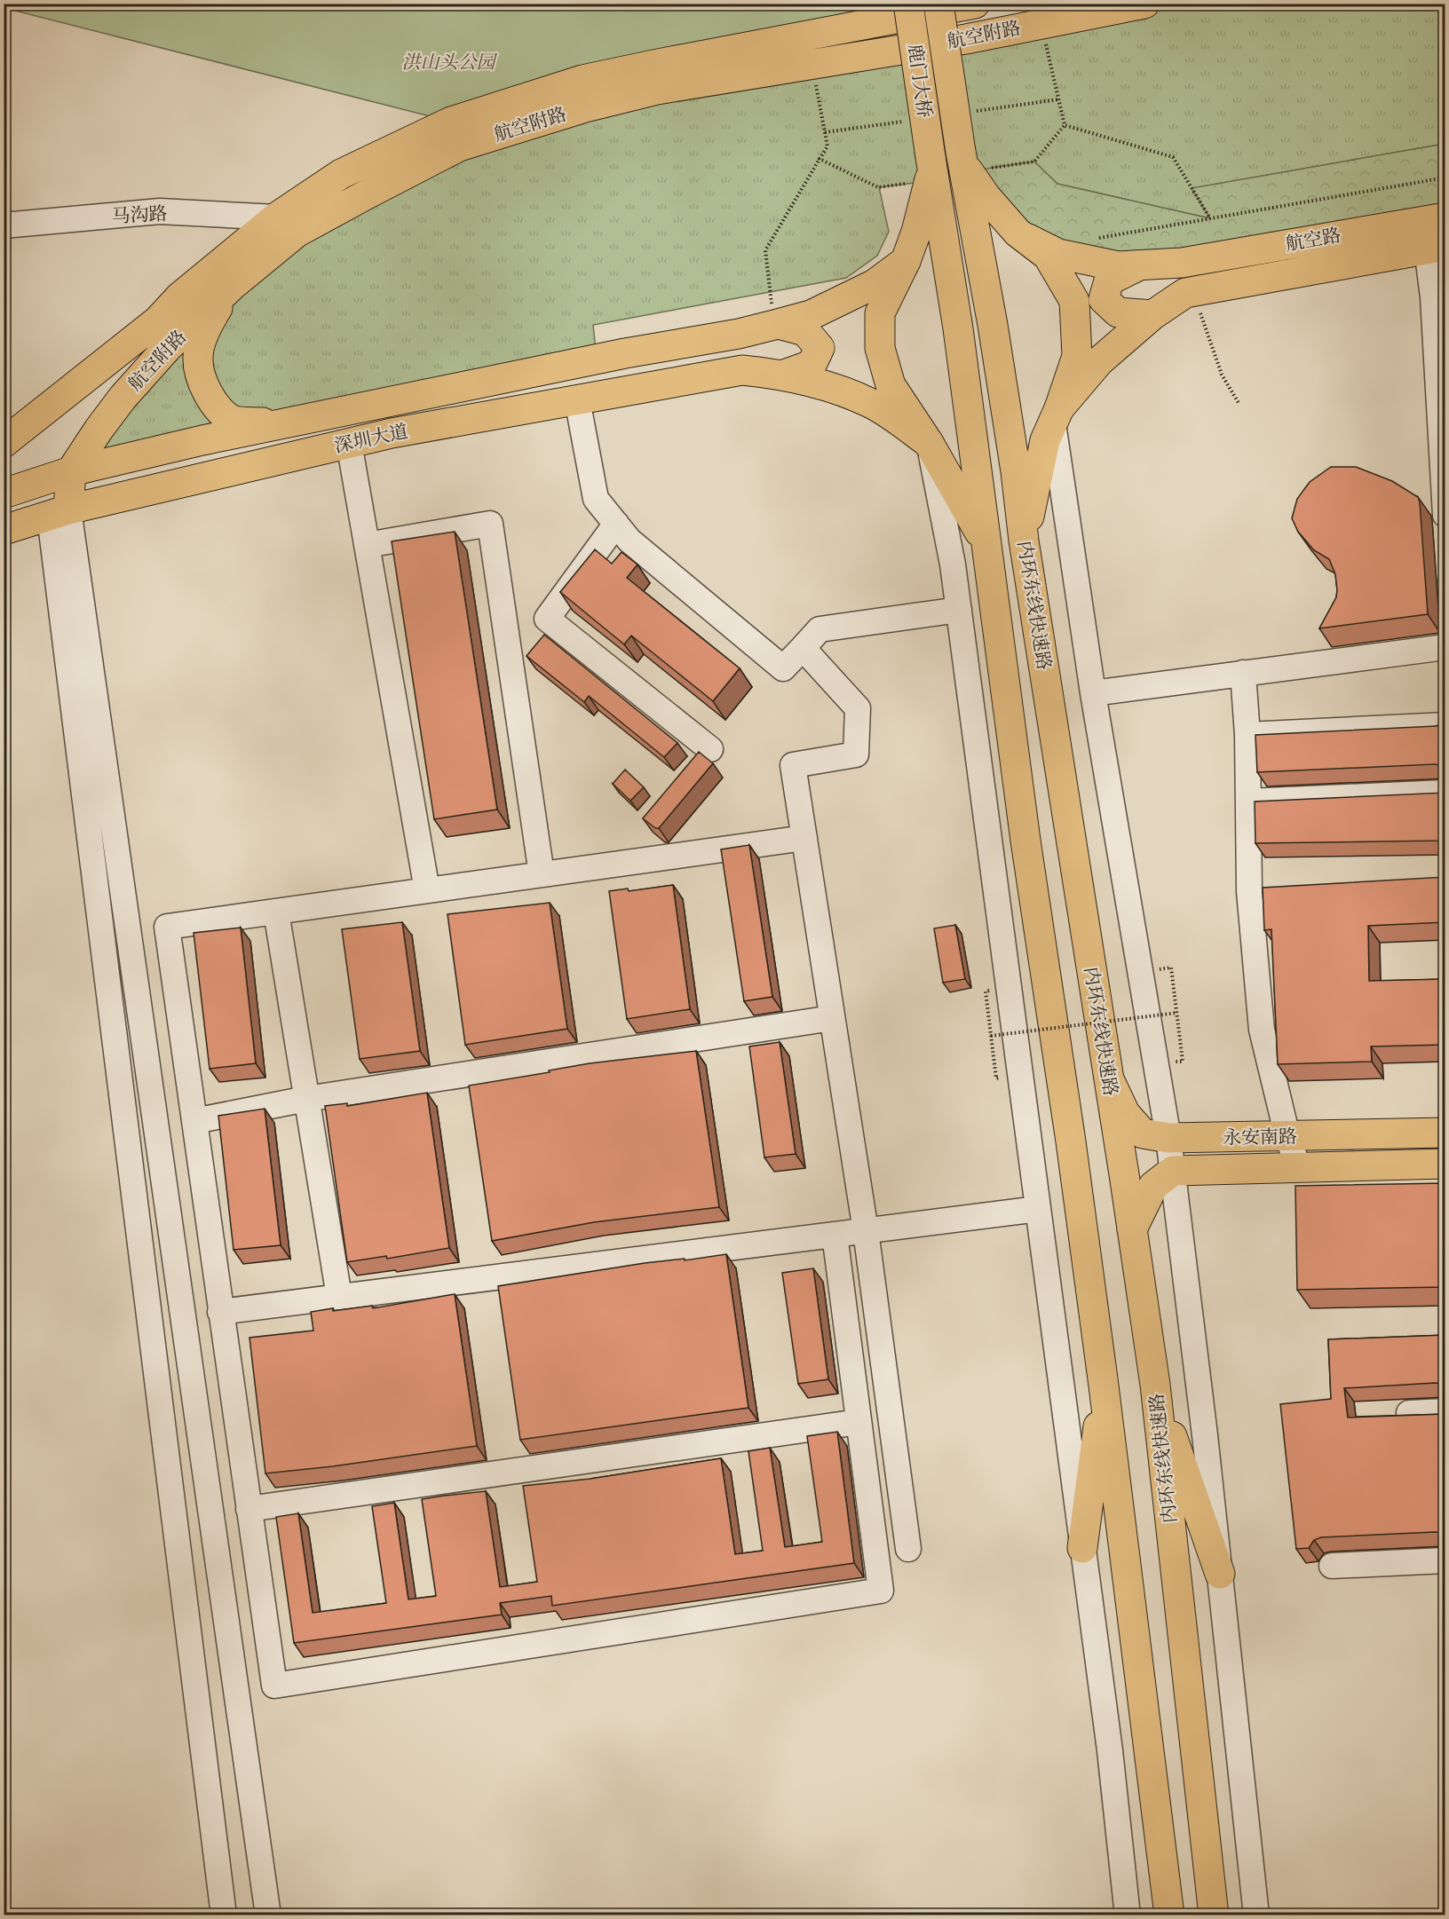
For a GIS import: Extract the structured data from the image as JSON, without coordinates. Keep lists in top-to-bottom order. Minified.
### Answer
{"streets":{"main road":["航空附路","鹿门大桥","航空路","深圳大道","内环东线快速路","永安南路"],"street":["马沟路"]},"crossings":[["航空附路","鹿门大桥"],["航空附路","马沟路"],["航空附路","深圳大道"],["鹿门大桥","内环东线快速路"],["内环东线快速路","永安南路"]],"parks":["洪山头公园"]}
